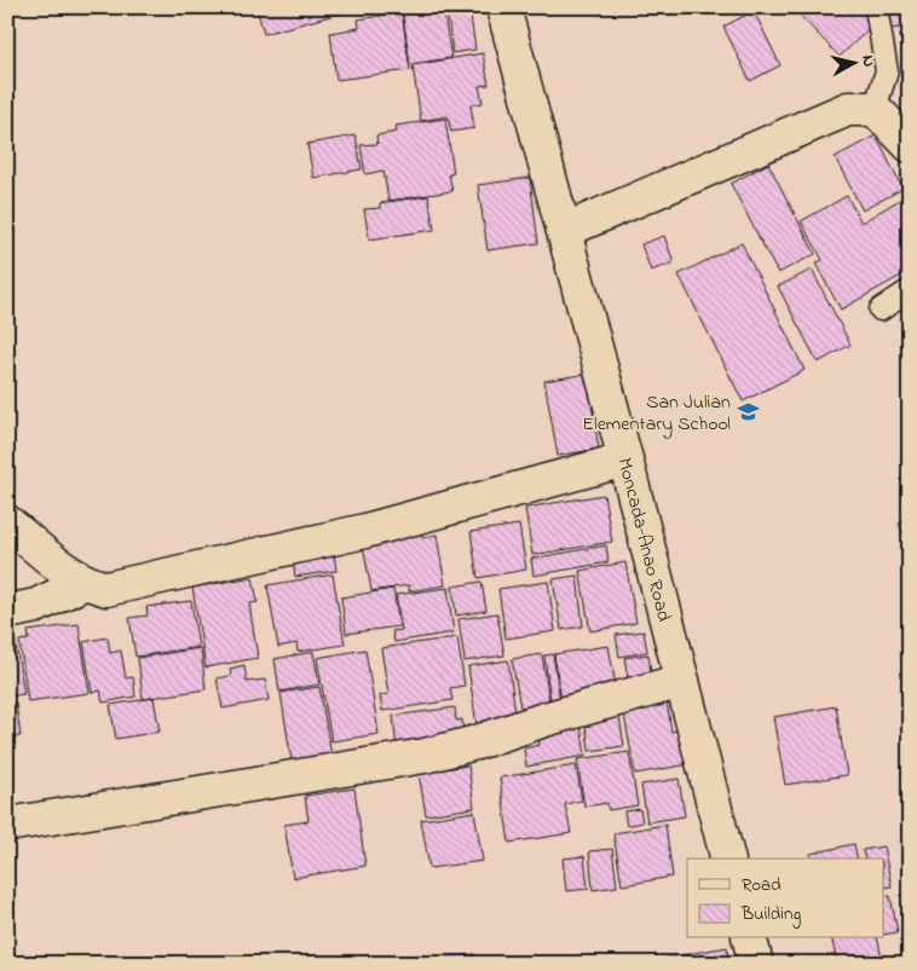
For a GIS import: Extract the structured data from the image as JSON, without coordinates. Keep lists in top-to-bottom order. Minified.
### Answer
{"streets":{"street":["Moncada-Anao Road"]},"places":{"school or university":["San Julian Elementary School"]},"legend":["Road","Building"],"north":"right"}
